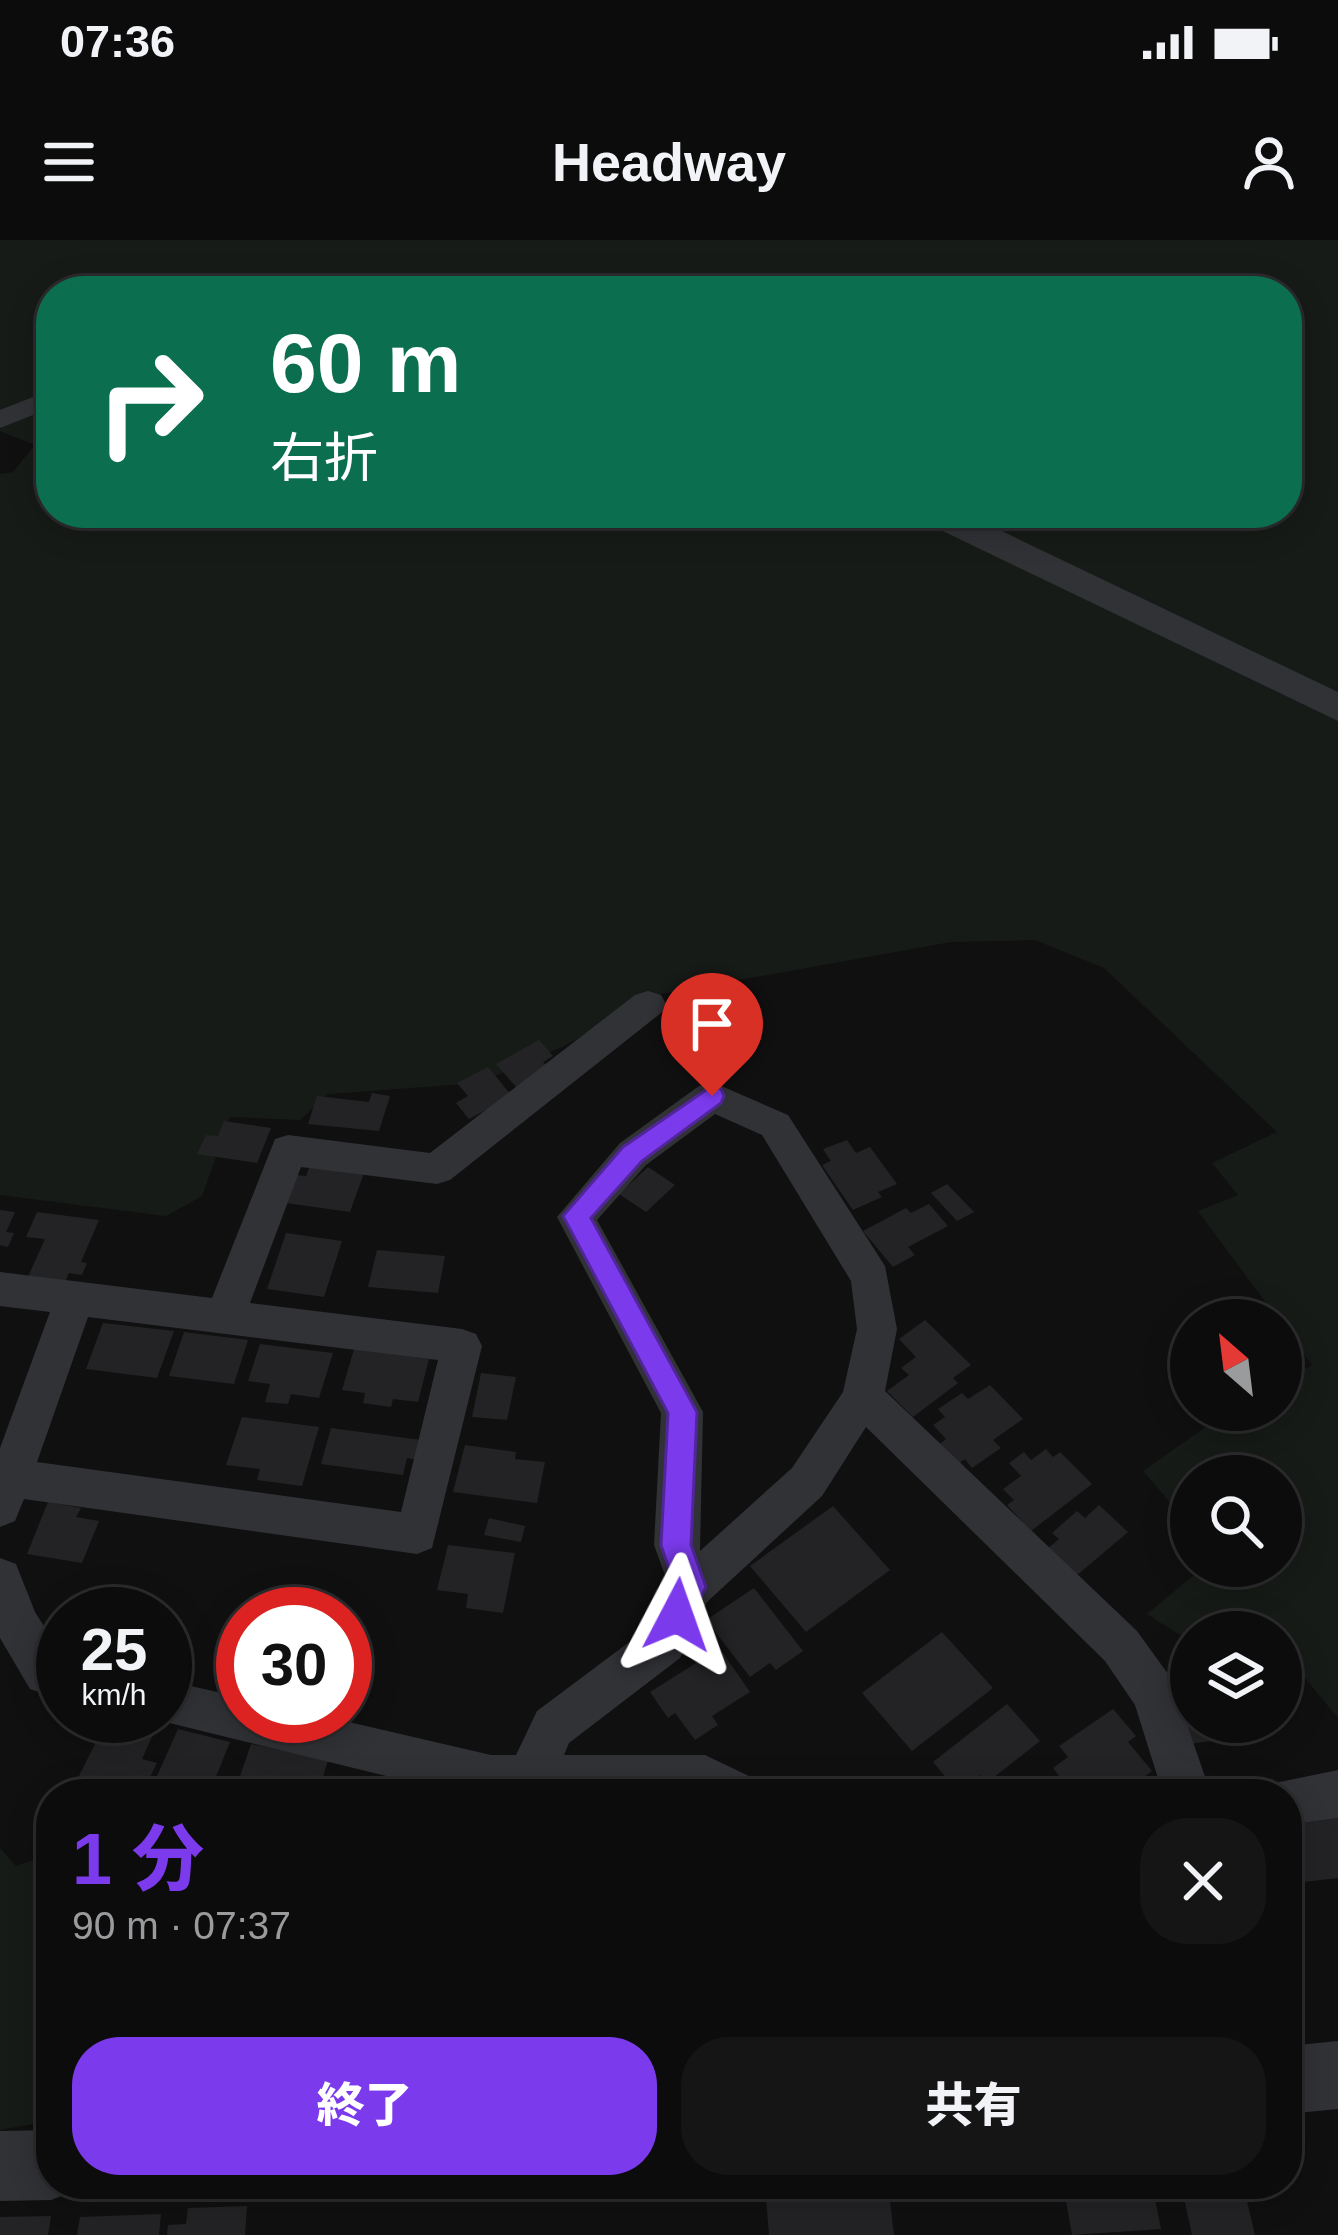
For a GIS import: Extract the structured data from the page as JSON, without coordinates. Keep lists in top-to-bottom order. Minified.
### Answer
{"north":"top left","page":{"status":"07:36","header":"Headway","turn":["60 m","右折"],"speed":"25 km/h","limit":"30","heading":["1 分","90 m · 07:37"],"buttons":["終了","共有"]}}
